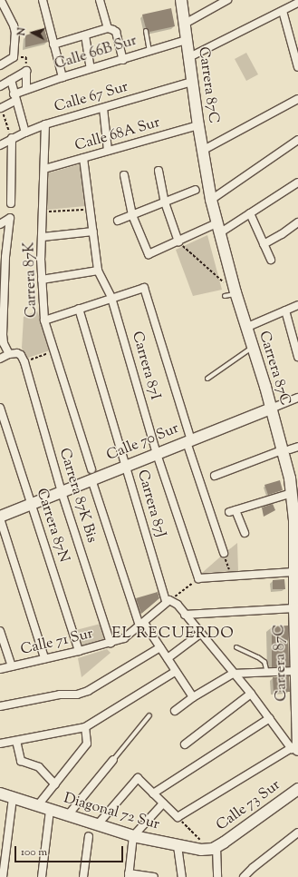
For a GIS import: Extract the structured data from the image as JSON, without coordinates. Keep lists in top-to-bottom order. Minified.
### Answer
{"streets":{"street":["Calle 66B Sur","Carrera 87C","Calle 67 Sur","Calle 68A Sur","Carrera 87K","Carrera 87I","Calle 70 Sur","Carrera 87K Bis","Carrera 87J","Carrera 87N","Calle 71 Sur","Calle 73 Sur","Diagonal 72 Sur"]},"crossings":[["Calle 66B Sur","Carrera 87C"],["Carrera 87C","Calle 67 Sur"],["Carrera 87C","Calle 68A Sur"],["Carrera 87C","Calle 70 Sur"],["Calle 67 Sur","Carrera 87K"],["Calle 68A Sur","Carrera 87K"],["Calle 68A Sur","Carrera 87I"],["Carrera 87K","Calle 70 Sur"],["Carrera 87K","Calle 71 Sur"],["Carrera 87I","Calle 70 Sur"],["Calle 70 Sur","Carrera 87K Bis"],["Calle 70 Sur","Carrera 87J"],["Calle 70 Sur","Carrera 87N"],["Carrera 87K Bis","Calle 71 Sur"],["Carrera 87J","Calle 71 Sur"],["Carrera 87N","Calle 71 Sur"],["Calle 73 Sur","Diagonal 72 Sur"]],"districts":["EL RECUERDO"],"scale_bar":"100 m","north":"left"}
